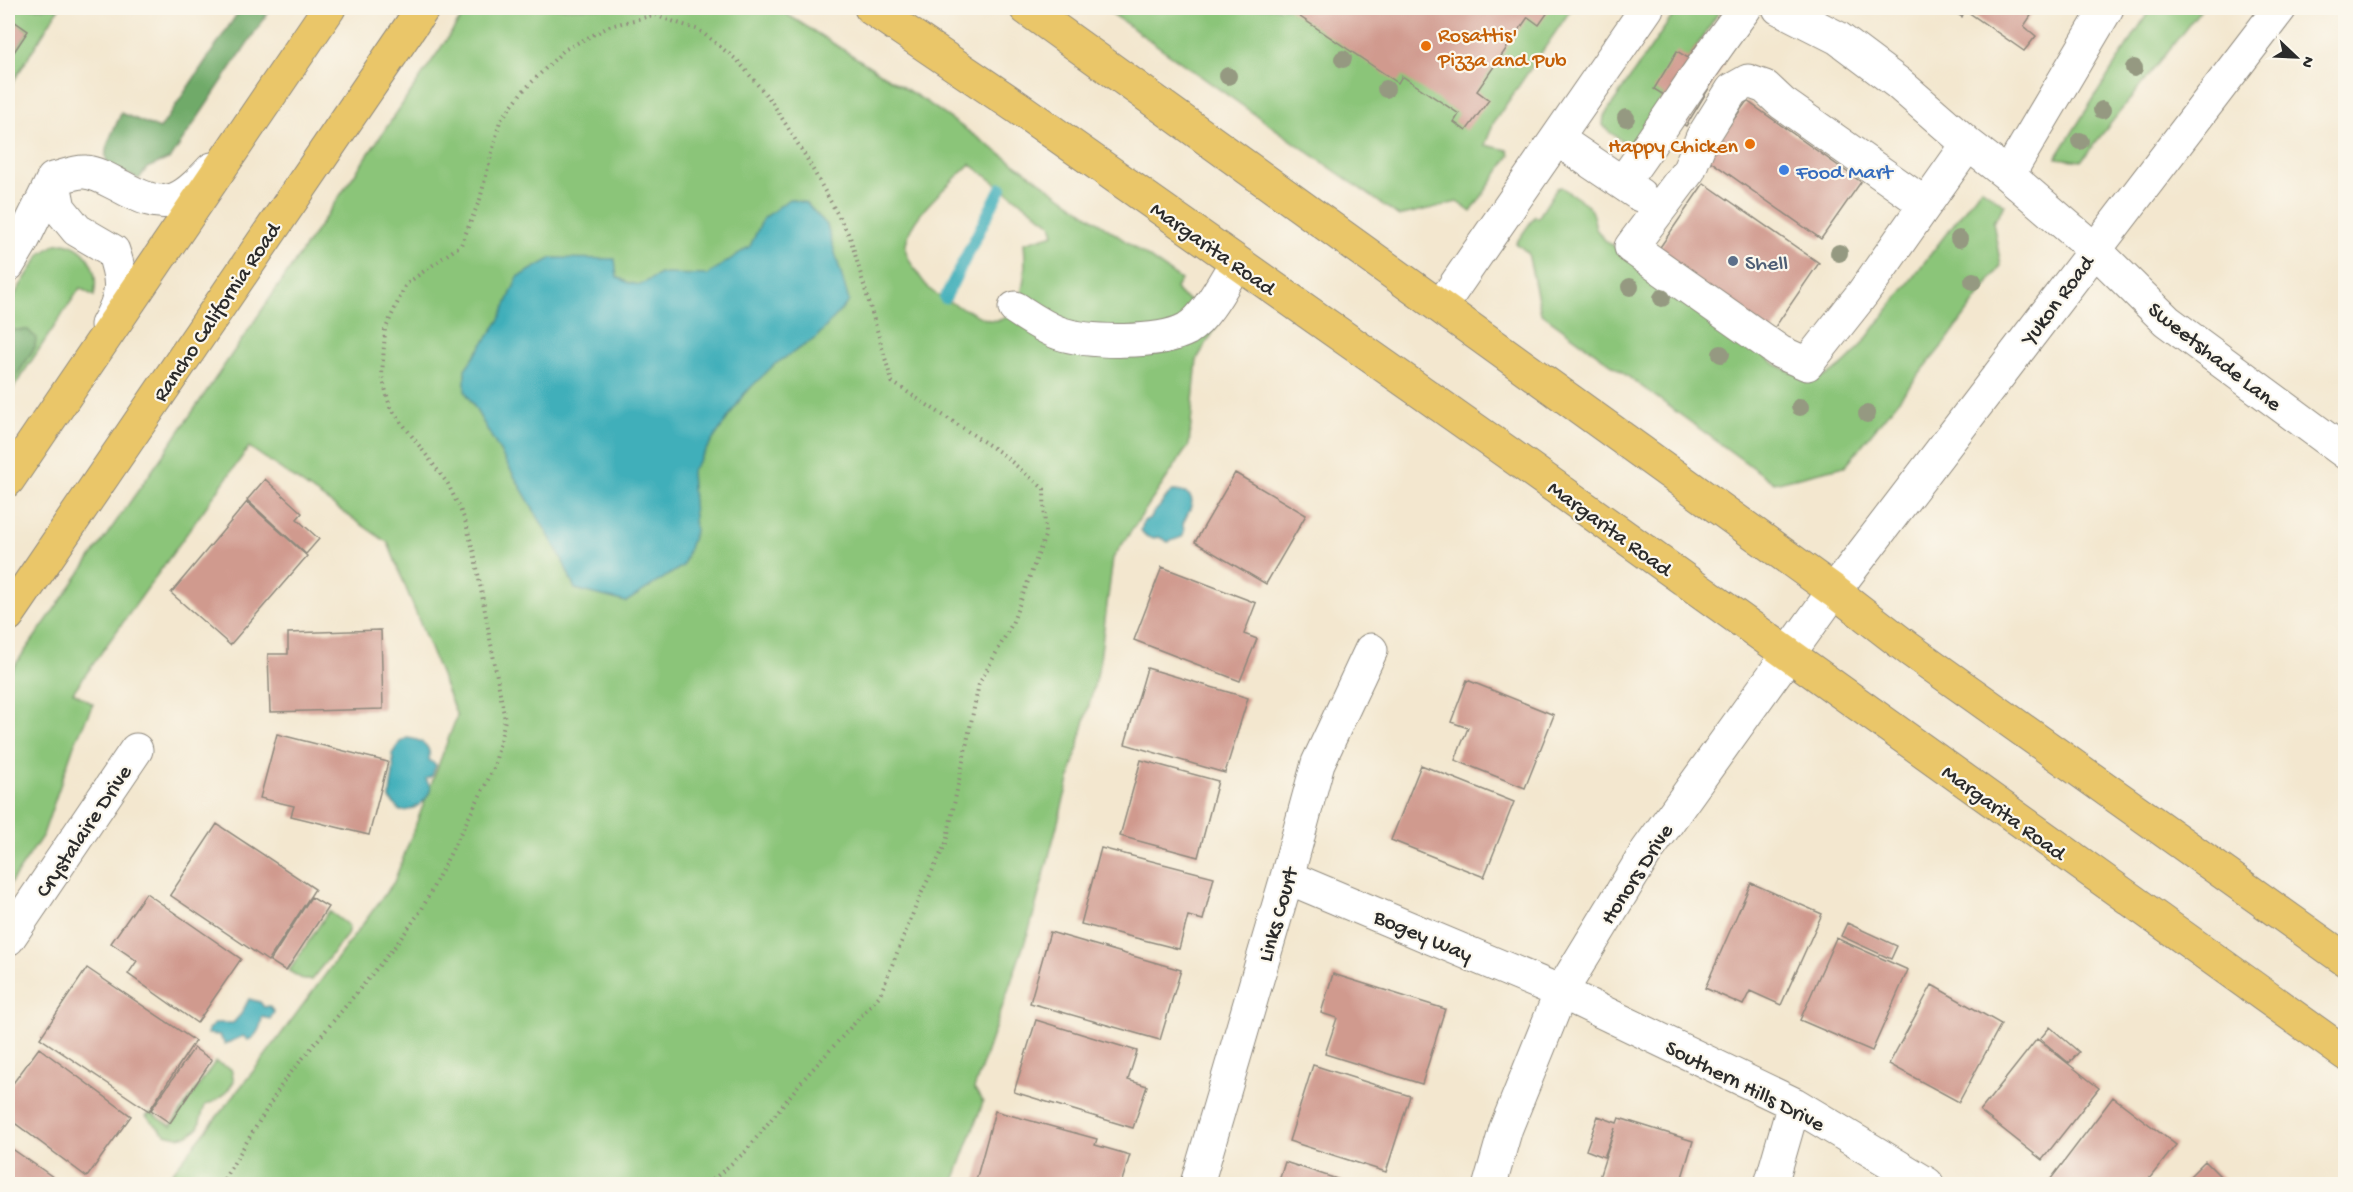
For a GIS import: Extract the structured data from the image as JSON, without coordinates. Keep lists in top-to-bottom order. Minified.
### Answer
{"streets":{"main road":["Margarita Road","Rancho California Road"],"street":["Yukon Road","Sweetshade Lane","Crystalaire Drive","Honors Drive","Links Court","Bogey Way","Southern Hills Drive"]},"crossings":[["Margarita Road","Honors Drive"],["Yukon Road","Sweetshade Lane"],["Yukon Road","Honors Drive"],["Honors Drive","Bogey Way"],["Honors Drive","Southern Hills Drive"],["Links Court","Bogey Way"],["Bogey Way","Southern Hills Drive"]],"places":["Rosattis' Pizza and Pub","Happy Chicken","Food Mart","Shell"],"north":"bottom right"}
